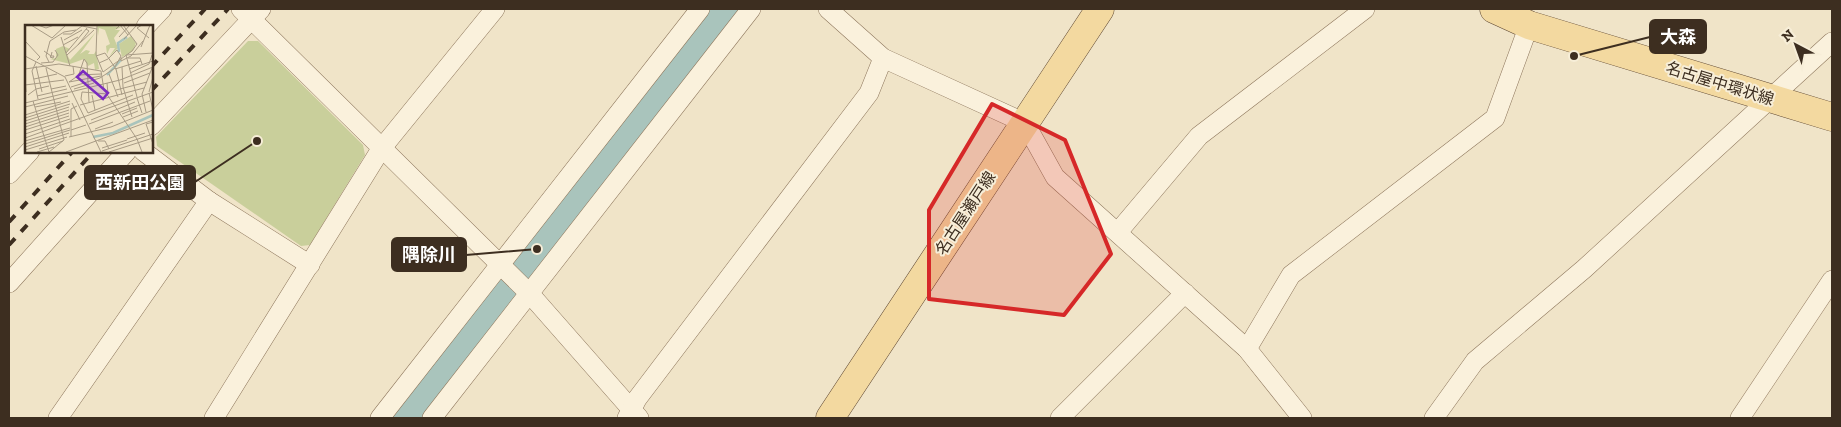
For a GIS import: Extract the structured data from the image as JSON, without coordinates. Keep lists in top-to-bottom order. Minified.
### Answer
{"streets":{"main road":["名古屋中環状線","名古屋瀬戸線"]},"places":["大森","西新田公園","隅除川"],"north":"top left"}
